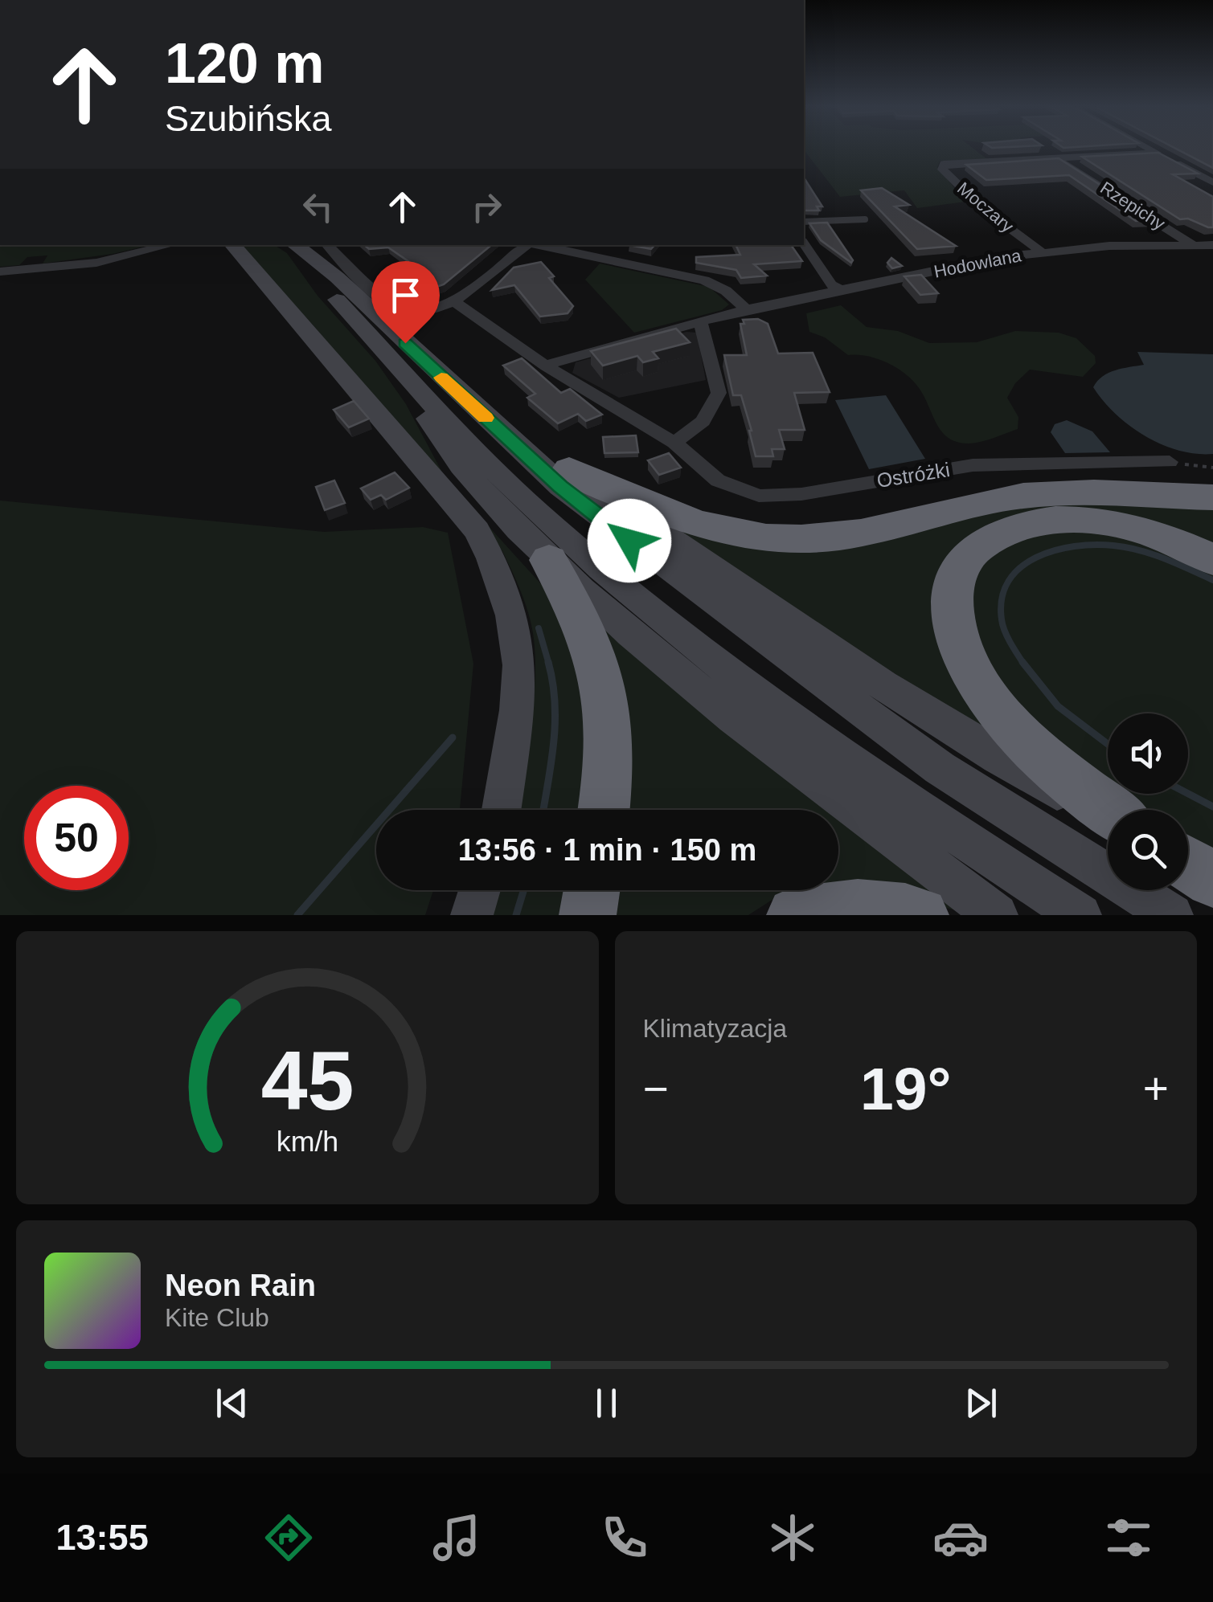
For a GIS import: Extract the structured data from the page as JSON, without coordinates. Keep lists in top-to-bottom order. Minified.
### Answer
{"streets":{"street":["Rzepichy","Moczary","Hodowlana","Ostróżki"]},"crossings":[["Rzepichy","Moczary"],["Rzepichy","Hodowlana"],["Moczary","Hodowlana"],["Hodowlana","Ostróżki"]],"page":{"turn":["120 m","Szubińska"],"limit":"50","trip":"13:56 · 1 min · 150 m","tile":"Klimatyzacja","heat":["−","19°","+"],"song":["Neon Rain","Kite Club"],"tabs":"13:55","gauge":["45","km/h"]}}
